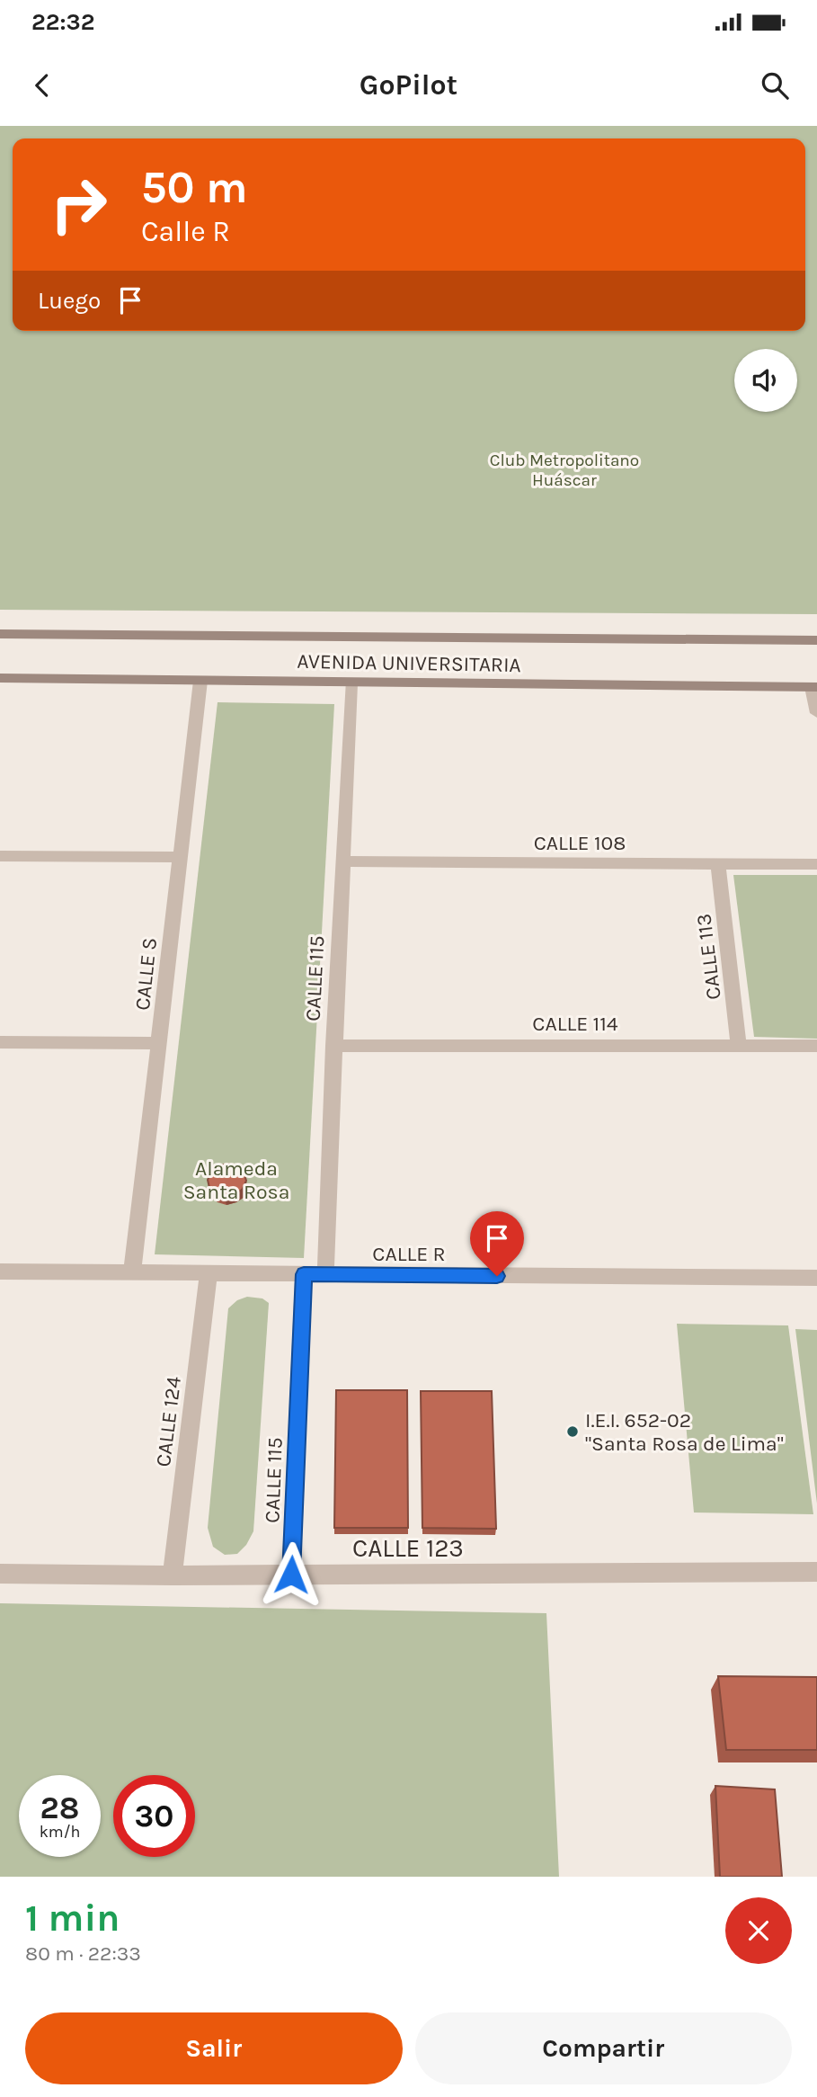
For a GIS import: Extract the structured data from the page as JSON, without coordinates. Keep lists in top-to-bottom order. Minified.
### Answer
{"streets":{"street":["AVENIDA UNIVERSITARIA","CALLE 108","CALLE 113","CALLE S","CALLE 115","CALLE 114","CALLE R","CALLE 124","CALLE 123"]},"crossings":[["AVENIDA UNIVERSITARIA","CALLE S"],["AVENIDA UNIVERSITARIA","CALLE 115"],["CALLE 108","CALLE 113"],["CALLE 108","CALLE 115"],["CALLE 113","CALLE 114"],["CALLE S","CALLE R"],["CALLE 115","CALLE 114"],["CALLE 115","CALLE R"],["CALLE 115","CALLE 123"],["CALLE R","CALLE 124"],["CALLE 124","CALLE 123"]],"parks":["Club Metropolitano Huáscar","Alameda Santa Rosa"],"places":["I.E.I. 652-02 \"Santa Rosa de Lima\""],"page":{"status":"22:32","header":"GoPilot","turn":["50 m","Calle R"],"then":"Luego","speed":"28 km/h","limit":"30","heading":["1 min","80 m · 22:33"],"buttons":["Salir","Compartir"]}}
